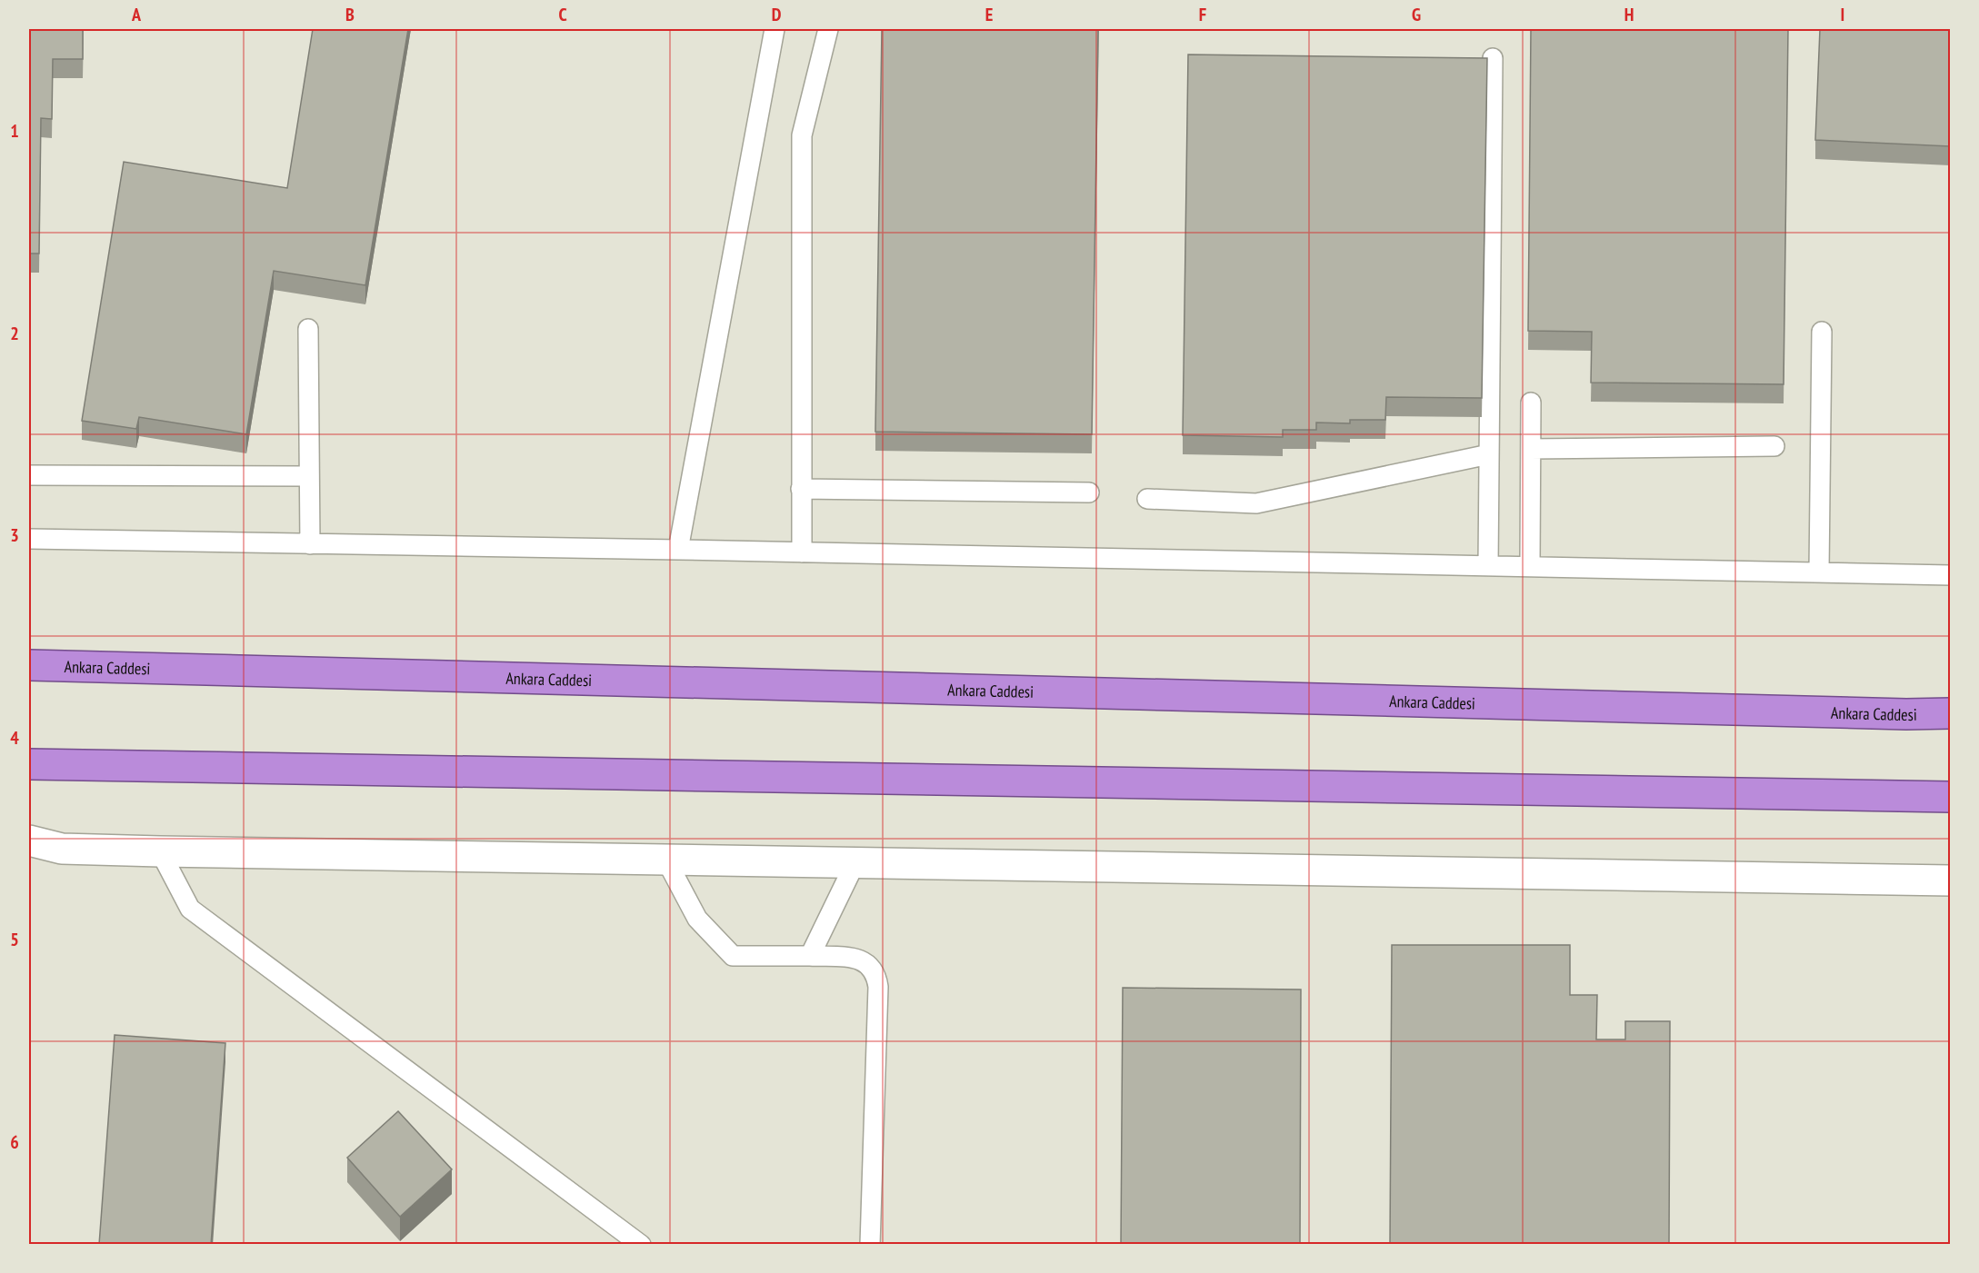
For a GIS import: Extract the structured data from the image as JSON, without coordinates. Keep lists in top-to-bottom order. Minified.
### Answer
{"streets":{"highway":["Ankara Caddesi"]},"grid":{"columns":["A","B","C","D","E","F","G","H","I"],"rows":["1","2","3","4","5","6"]}}
